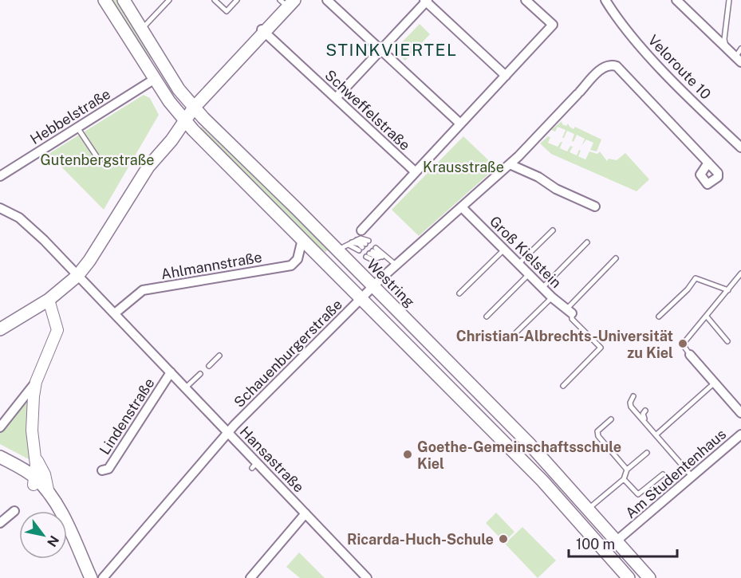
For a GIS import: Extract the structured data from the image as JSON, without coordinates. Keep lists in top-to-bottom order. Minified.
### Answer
{"streets":{"main road":["Westring"],"street":["Veloroute 10","Schweffelstraße","Hebbelstraße","Groß Kielstein","Ahlmannstraße","Schauenburgerstraße","Lindenstraße","Hansastraße","Am Studentenhaus"]},"crossings":[["Groß Kielstein","Schauenburgerstraße"],["Ahlmannstraße","Hansastraße"],["Westring","Schauenburgerstraße"],["Westring","Am Studentenhaus"],["Schauenburgerstraße","Hansastraße"],["Lindenstraße","Hansastraße"]],"districts":["STINKVIERTEL"],"parks":["Gutenbergstraße","Krausstraße"],"places":["Christian-Albrechts-Universität zu Kiel","Goethe-Gemeinschaftsschule Kiel","Ricarda-Huch-Schule"],"scale_bar":"100 m","north":"bottom right"}
